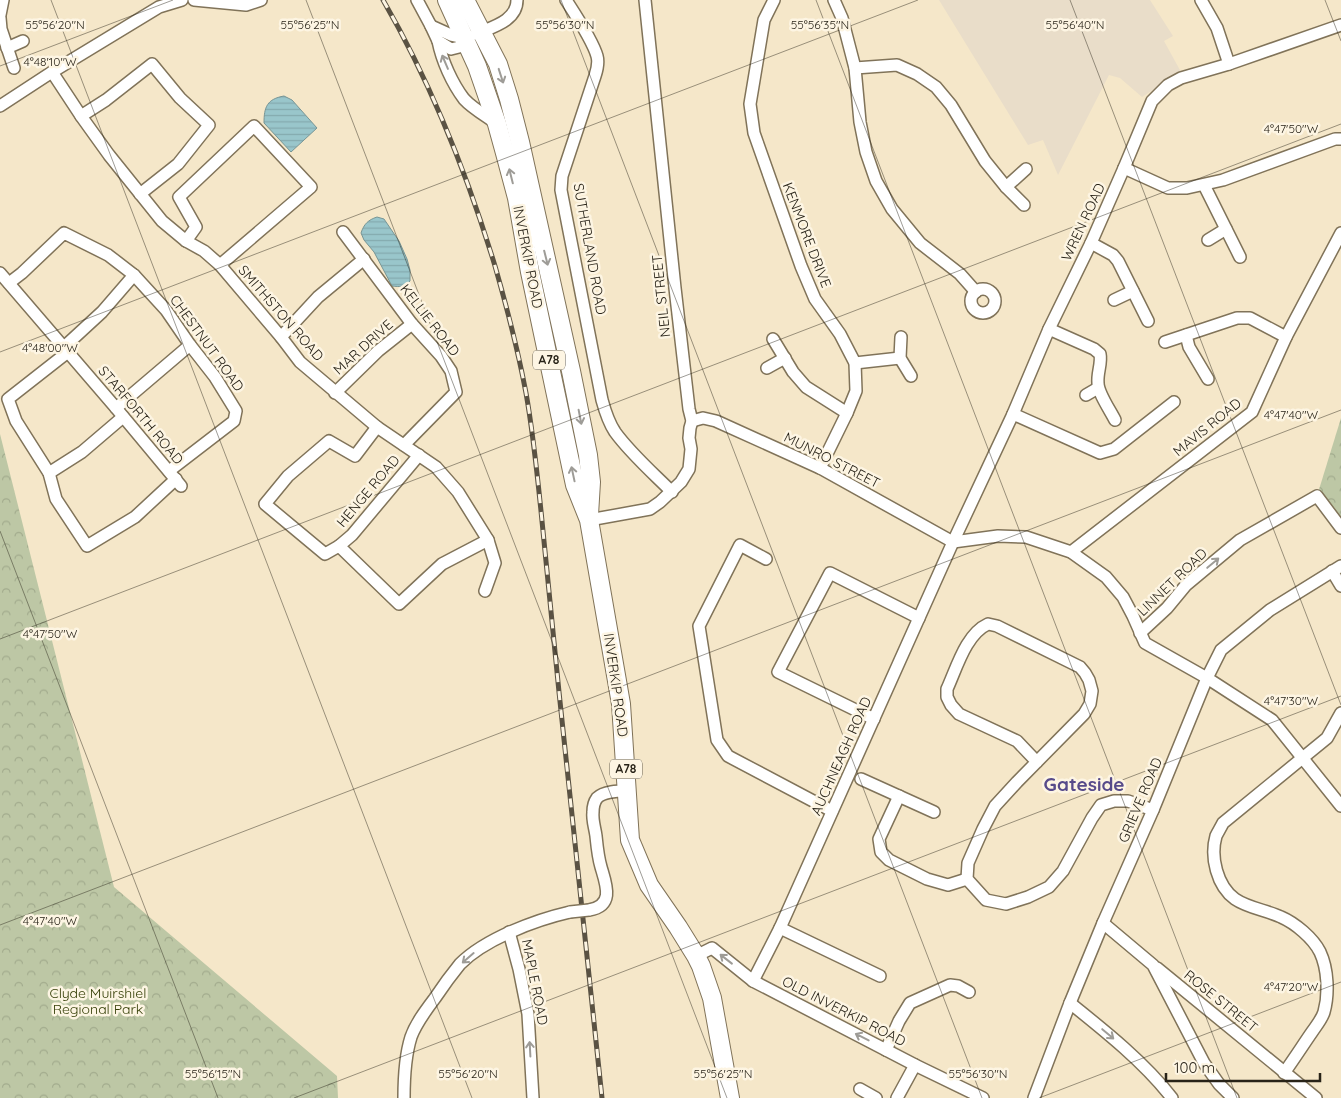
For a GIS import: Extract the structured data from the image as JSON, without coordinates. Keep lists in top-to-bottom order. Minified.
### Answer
{"streets":{"highway":["INVERKIP ROAD","A78"],"street":["WREN ROAD","KENMORE DRIVE","SUTHERLAND ROAD","NEIL STREET","SMITHSTON ROAD","KELLIE ROAD","CHESTNUT ROAD","MAR DRIVE","STARFORTH ROAD","MAVIS ROAD","MUNRO STREET","HENGE ROAD","LINNET ROAD","AUCHNEAGH ROAD","GRIEVE ROAD","MAPLE ROAD","ROSE STREET","OLD INVERKIP ROAD"]},"crossings":[["WREN ROAD","MUNRO STREET"],["WREN ROAD","AUCHNEAGH ROAD"],["KENMORE DRIVE","MUNRO STREET"],["SUTHERLAND ROAD","NEIL STREET"],["INVERKIP ROAD","NEIL STREET"],["INVERKIP ROAD","OLD INVERKIP ROAD"],["NEIL STREET","MUNRO STREET"],["SMITHSTON ROAD","KELLIE ROAD"],["SMITHSTON ROAD","MAR DRIVE"],["SMITHSTON ROAD","HENGE ROAD"],["KELLIE ROAD","MAR DRIVE"],["CHESTNUT ROAD","STARFORTH ROAD"],["MUNRO STREET","AUCHNEAGH ROAD"],["AUCHNEAGH ROAD","OLD INVERKIP ROAD"],["GRIEVE ROAD","ROSE STREET"]],"one_way":["LINNET ROAD","MAPLE ROAD"],"districts":["Gateside"],"parks":["Clyde Muirshiel Regional Park"],"scale_bar":"100 m","coordinates":["55°56'20\"N","55°56'25\"N","55°56'30\"N","55°56'35\"N","55°56'40\"N","4°48'10\"W","4°47'50\"W","4°48'00\"W","4°47'40\"W","4°47'30\"W","4°47'20\"W","55°56'15\"N"]}
